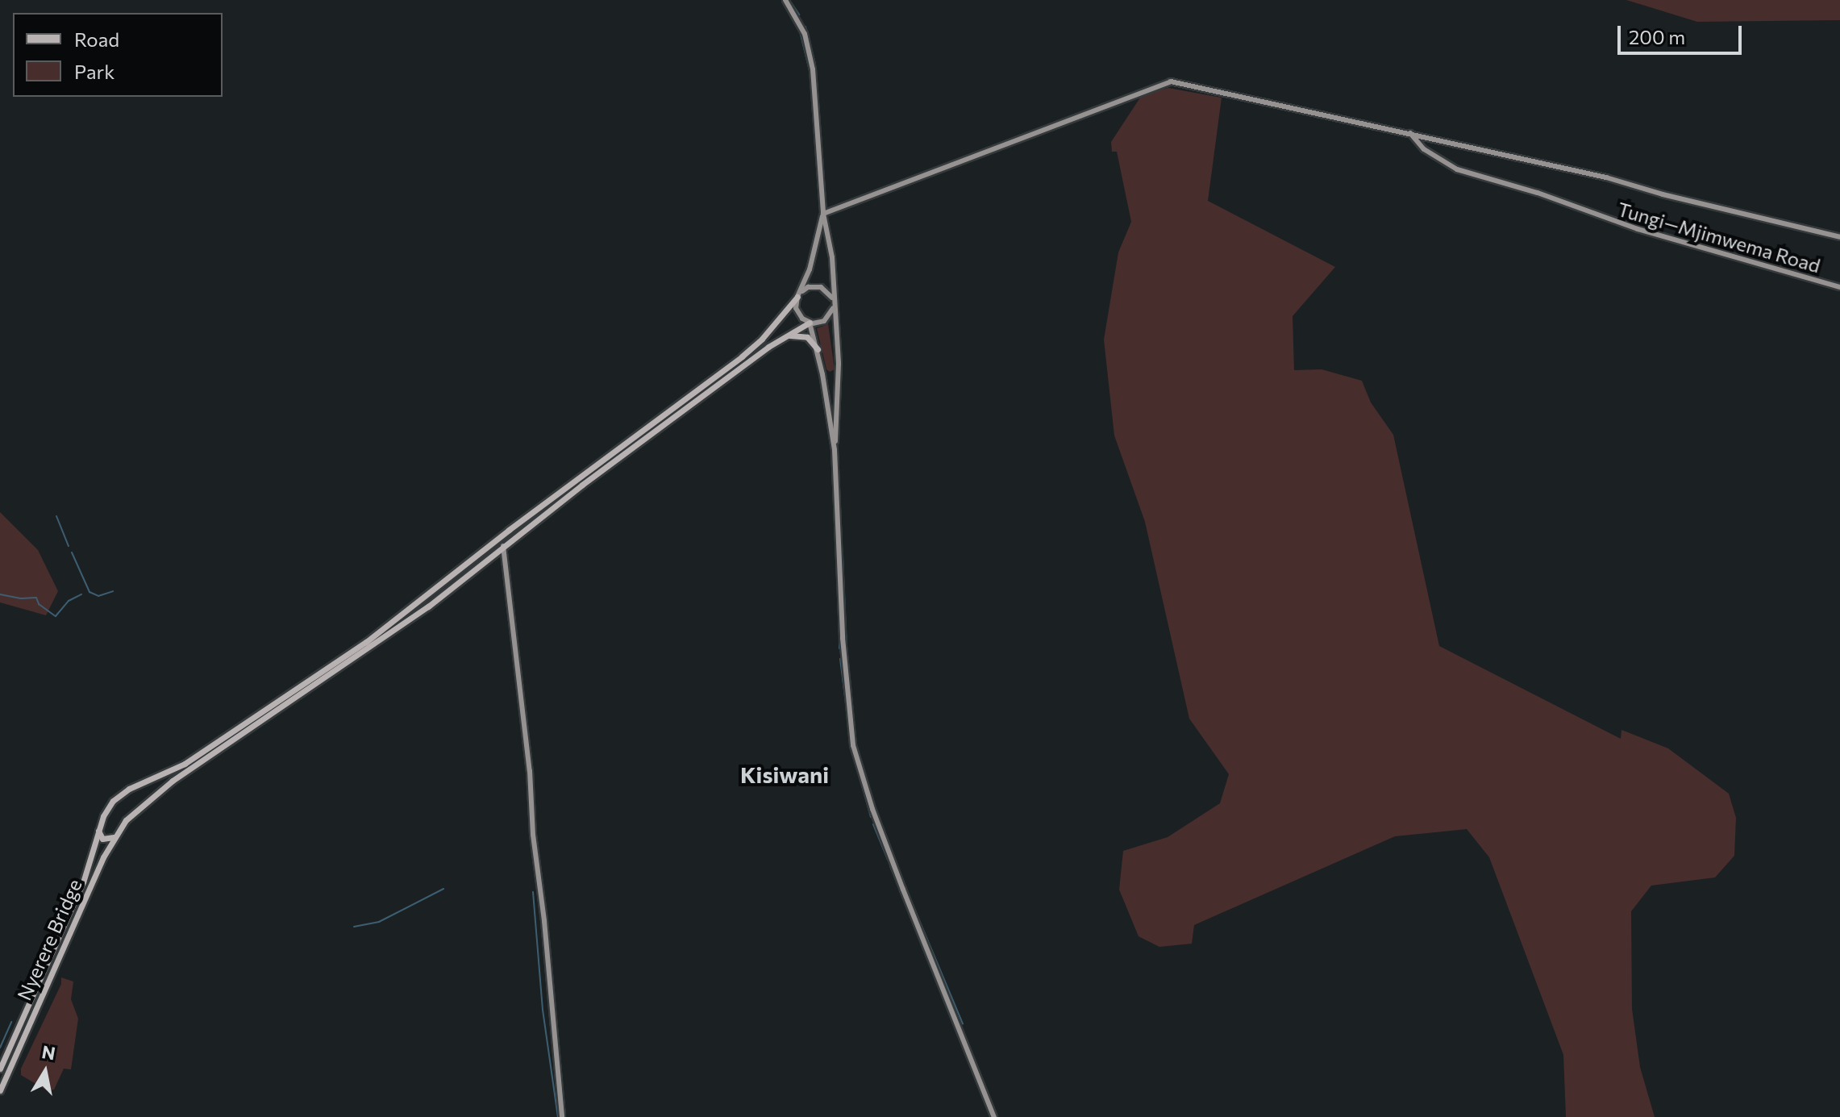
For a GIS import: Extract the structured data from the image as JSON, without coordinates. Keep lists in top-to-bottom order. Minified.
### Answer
{"streets":{"main road":["Nyerere Bridge"],"street":["Tungi—Mjimwema Road"]},"districts":["Kisiwani"],"legend":["Road","Park"],"scale_bar":"200 m","north":"top"}
